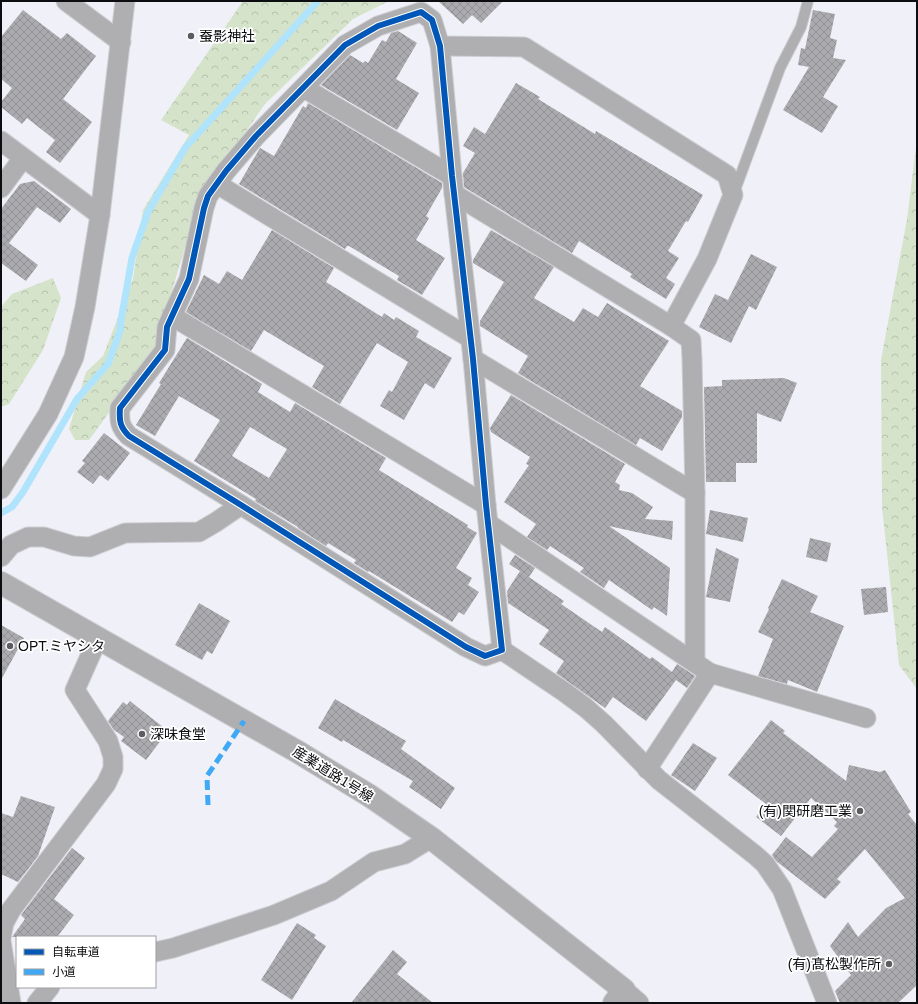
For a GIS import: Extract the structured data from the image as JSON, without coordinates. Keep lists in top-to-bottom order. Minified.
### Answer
{"streets":{"street":["産業道路1号線"]},"places":["蚕影神社","OPT.ミヤシタ","深味食堂","(有)関研磨工業","(有)髙松製作所"],"legend":["自転車道","小道"]}
